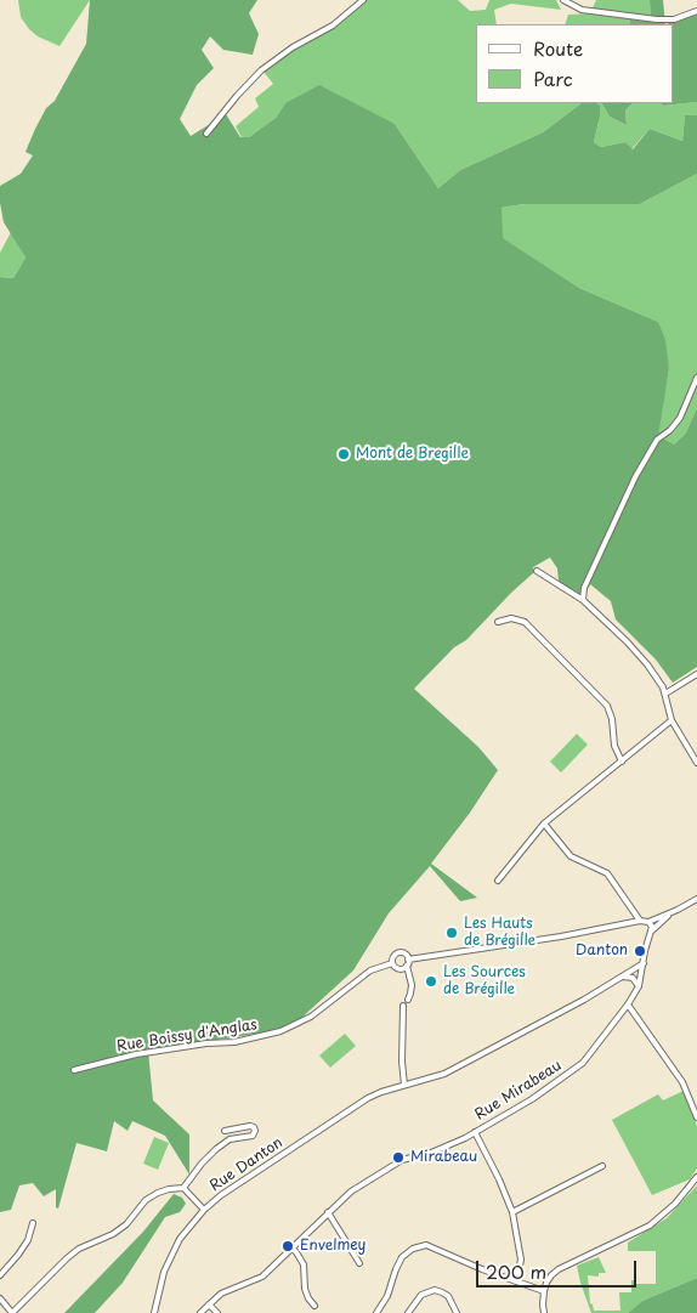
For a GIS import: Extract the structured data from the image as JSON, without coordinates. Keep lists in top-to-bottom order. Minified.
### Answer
{"streets":{"street":["Rue Boissy d'Anglas","Rue Mirabeau","Rue Danton"]},"crossings":[["Rue Mirabeau","Rue Danton"]],"places":["Mont de Bregille","Les Hauts de Brégille","Danton","Les Sources de Brégille","Mirabeau","Envelmey"],"legend":["Route","Parc"],"scale_bar":"200 m"}
